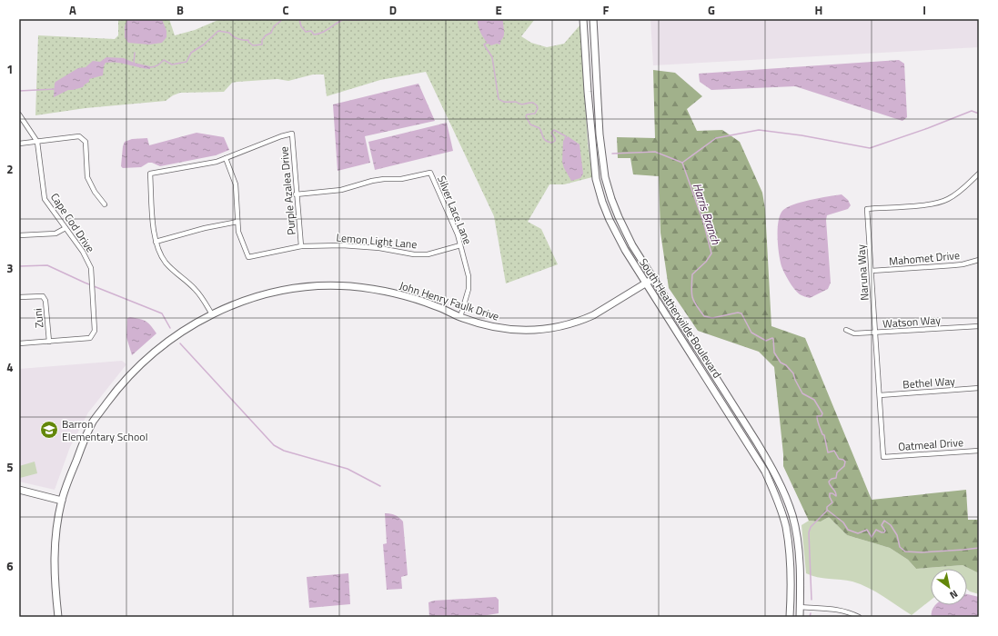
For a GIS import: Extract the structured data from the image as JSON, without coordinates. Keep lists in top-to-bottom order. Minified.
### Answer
{"streets":{"main road":["John Henry Faulk Drive","South Heatherwilde Boulevard"],"street":["Purple Azalea Drive","Silver Lace Lane","Cape Cod Drive","Lemon Light Lane","Mahomet Drive","Naruna Way","Zuni","Watson Way","Bethel Way","Oatmeal Drive"]},"crossings":[["Purple Azalea Drive","Silver Lace Lane"],["Purple Azalea Drive","Lemon Light Lane"],["Silver Lace Lane","Lemon Light Lane"],["Silver Lace Lane","John Henry Faulk Drive"],["Cape Cod Drive","Zuni"],["Mahomet Drive","Naruna Way"],["Naruna Way","Watson Way"],["Naruna Way","Bethel Way"],["Naruna Way","Oatmeal Drive"],["John Henry Faulk Drive","South Heatherwilde Boulevard"]],"water":["Harris Branch"],"places":{"school or university":["Barron Elementary School"]},"north":"bottom right","grid":{"columns":["A","B","C","D","E","F","G","H","I"],"rows":["1","2","3","4","5","6"]}}
